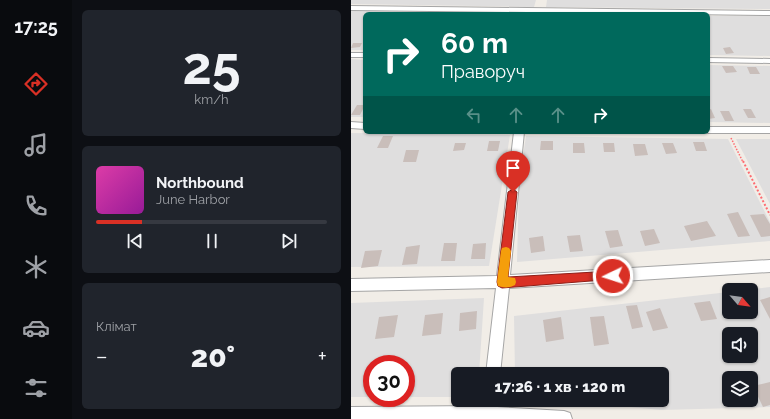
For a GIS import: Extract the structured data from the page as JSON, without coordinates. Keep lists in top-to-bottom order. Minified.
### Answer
{"north":"bottom right","page":{"tabs":"17:25","tile":[["25","km/h"],"Клімат"],"turn":["60 m","Праворуч"],"song":["Northbound","June Harbor"],"heat":["−","20°","+"],"limit":"30","trip":"17:26 · 1 хв · 120 m"}}
